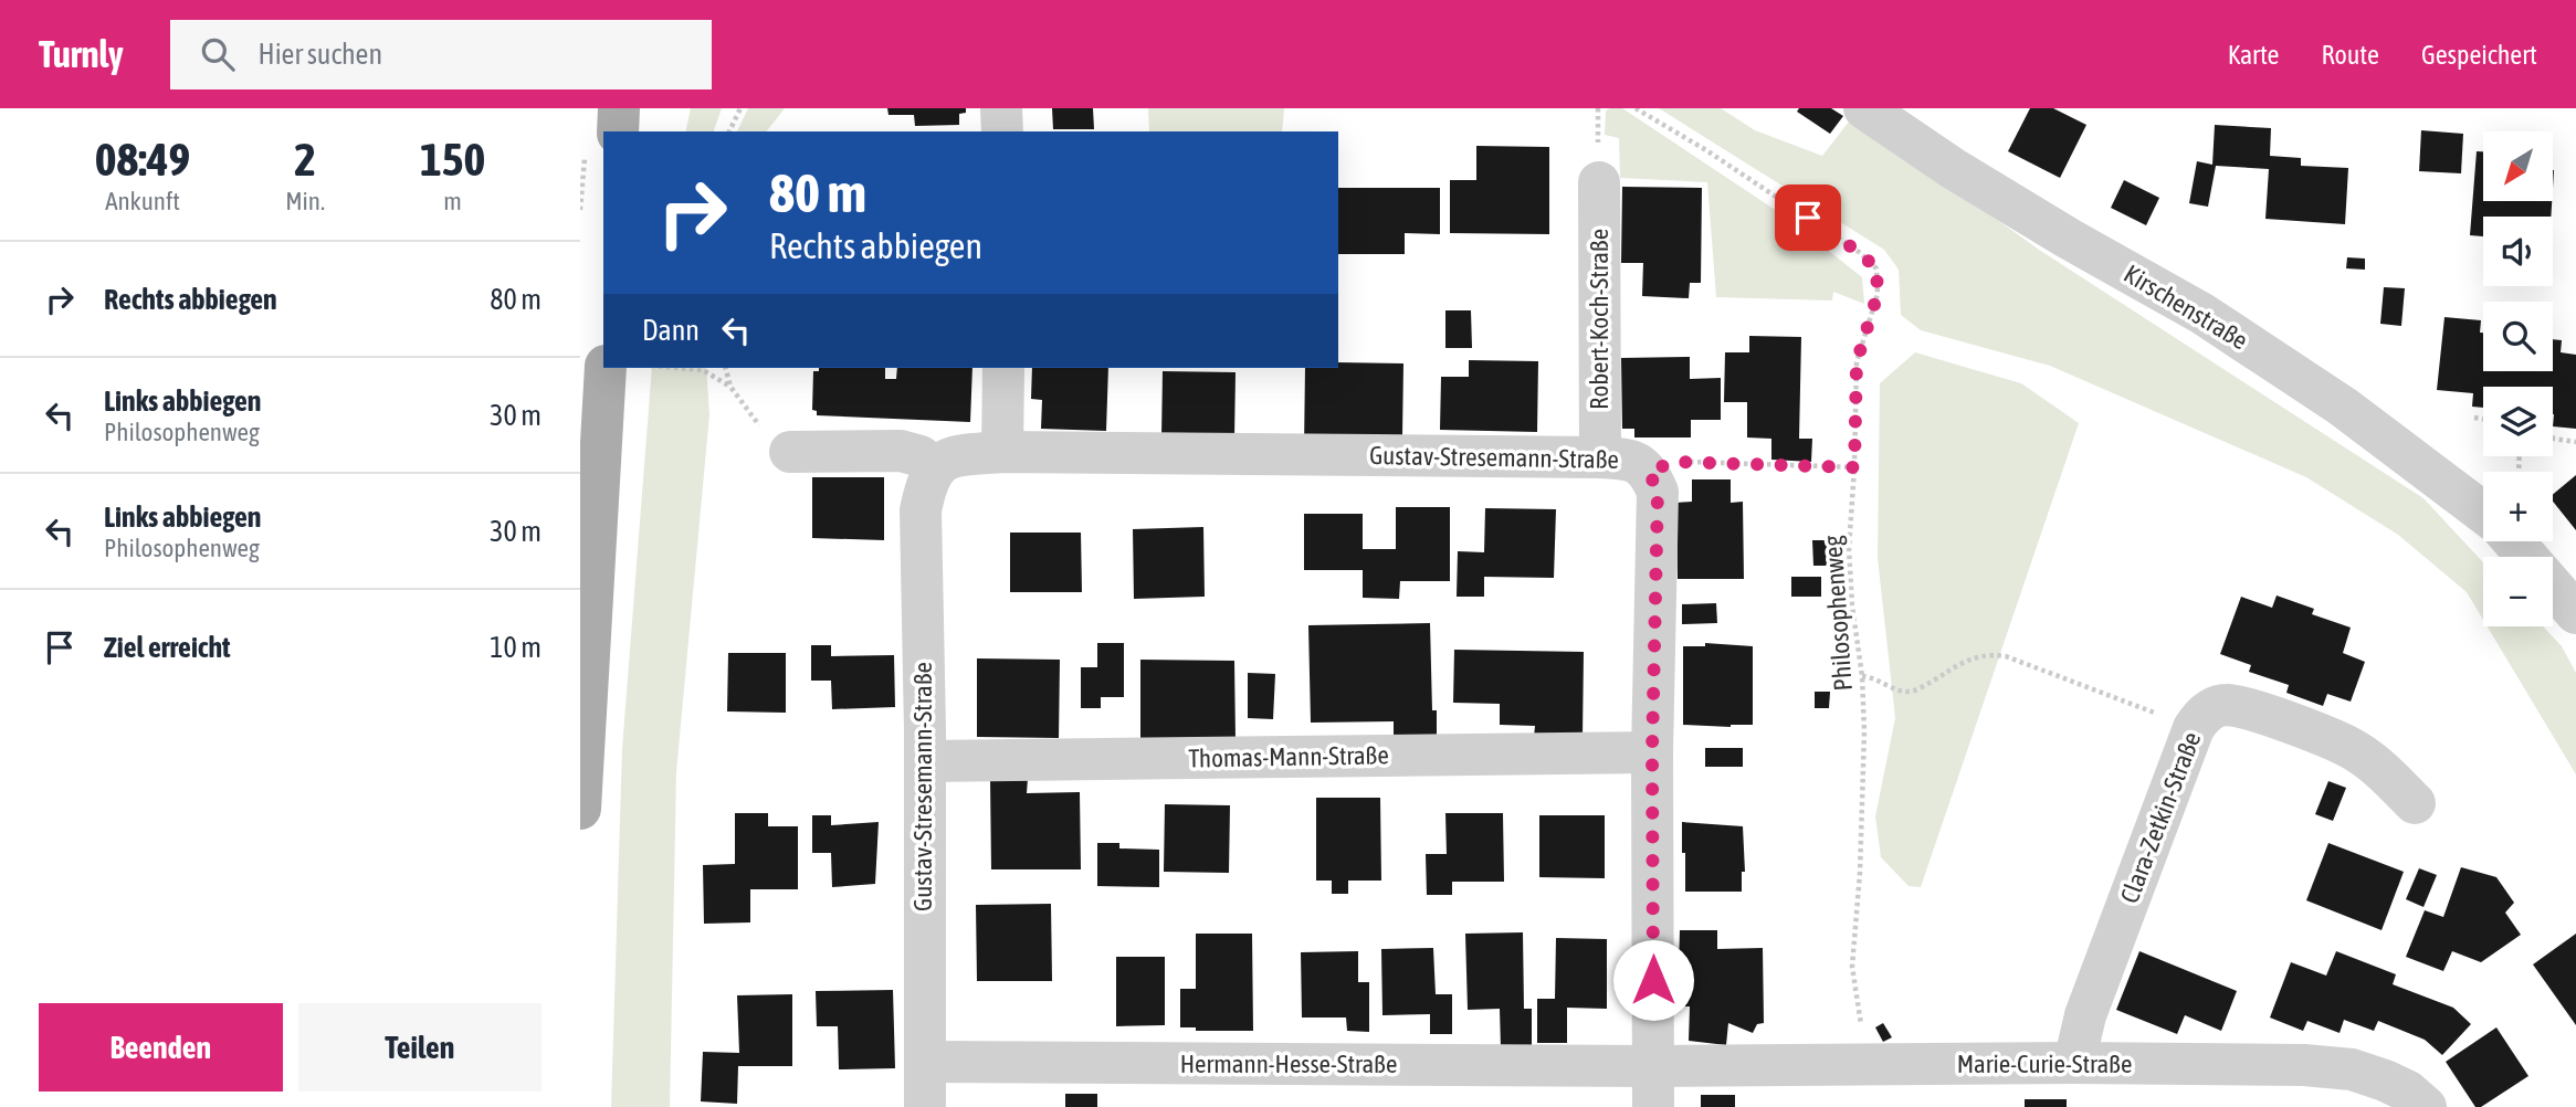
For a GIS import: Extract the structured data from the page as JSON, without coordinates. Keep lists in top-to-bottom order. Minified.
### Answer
{"streets":{"street":["Kirschenstraße","Robert-Koch-Straße","Gustav-Stresemann-Straße","Thomas-Mann-Straße","Clara-Zetkin-Straße","Hermann-Hesse-Straße","Marie-Curie-Straße"],"path":["Philosophenweg"]},"crossings":[["Robert-Koch-Straße","Gustav-Stresemann-Straße"],["Gustav-Stresemann-Straße","Thomas-Mann-Straße"],["Gustav-Stresemann-Straße","Hermann-Hesse-Straße"],["Gustav-Stresemann-Straße","Marie-Curie-Straße"],["Philosophenweg","Marie-Curie-Straße"],["Clara-Zetkin-Straße","Marie-Curie-Straße"],["Hermann-Hesse-Straße","Marie-Curie-Straße"]],"north":"bottom left","page":{"header":"Turnly","search":"Hier suchen","nav":["Karte","Route","Gespeichert"],"eta":["08:49","Ankunft","2","Min.","150","m"],"map_buttons":["+","−"],"turn":["80 m","Rechts abbiegen"],"list":[{"name":"Rechts abbiegen","value":"80 m"},{"name":"Links abbiegen","note":"Philosophenweg","value":"30 m"},{"name":"Links abbiegen","note":"Philosophenweg","value":"30 m"},{"name":"Ziel erreicht","value":"10 m"}],"then":"Dann","buttons":["Beenden","Teilen"]}}
